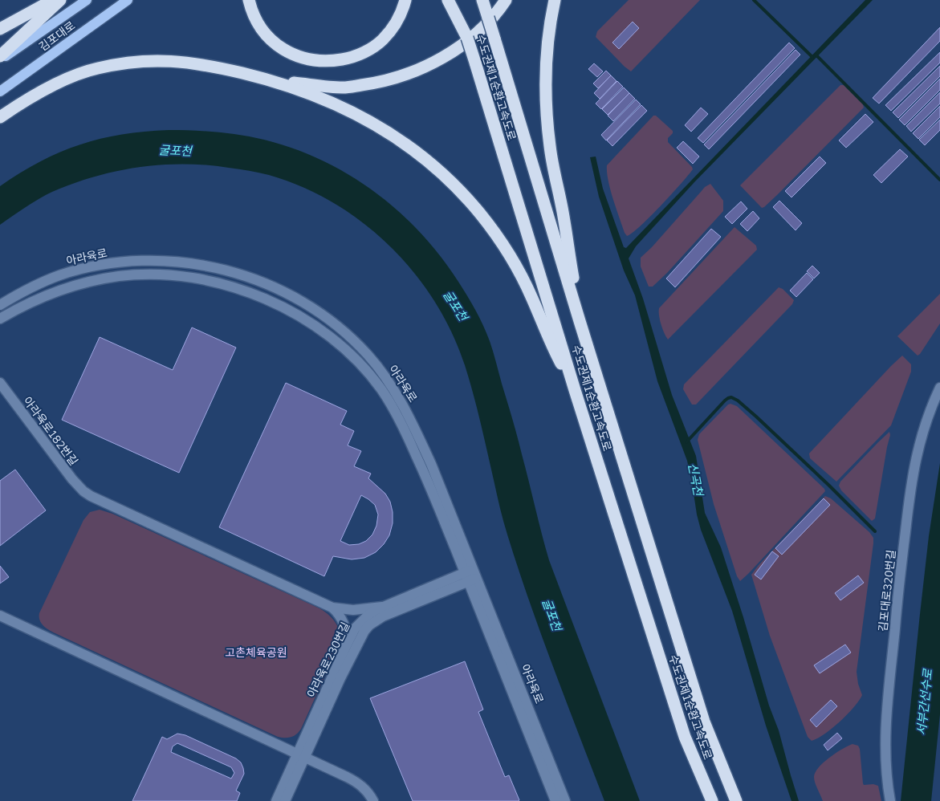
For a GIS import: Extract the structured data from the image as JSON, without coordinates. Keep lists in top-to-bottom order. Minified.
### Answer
{"streets":{"highway":["수도권제1순환고속도로"],"main road":["김포대로"],"street":["아라육로","아라육로182번길","김포대로320번길","아라육로230번길"]},"crossings":[["아라육로","아라육로230번길"]],"water":["굴포천","신곡천","서부간선수로"],"parks":["고촌체육공원"]}
